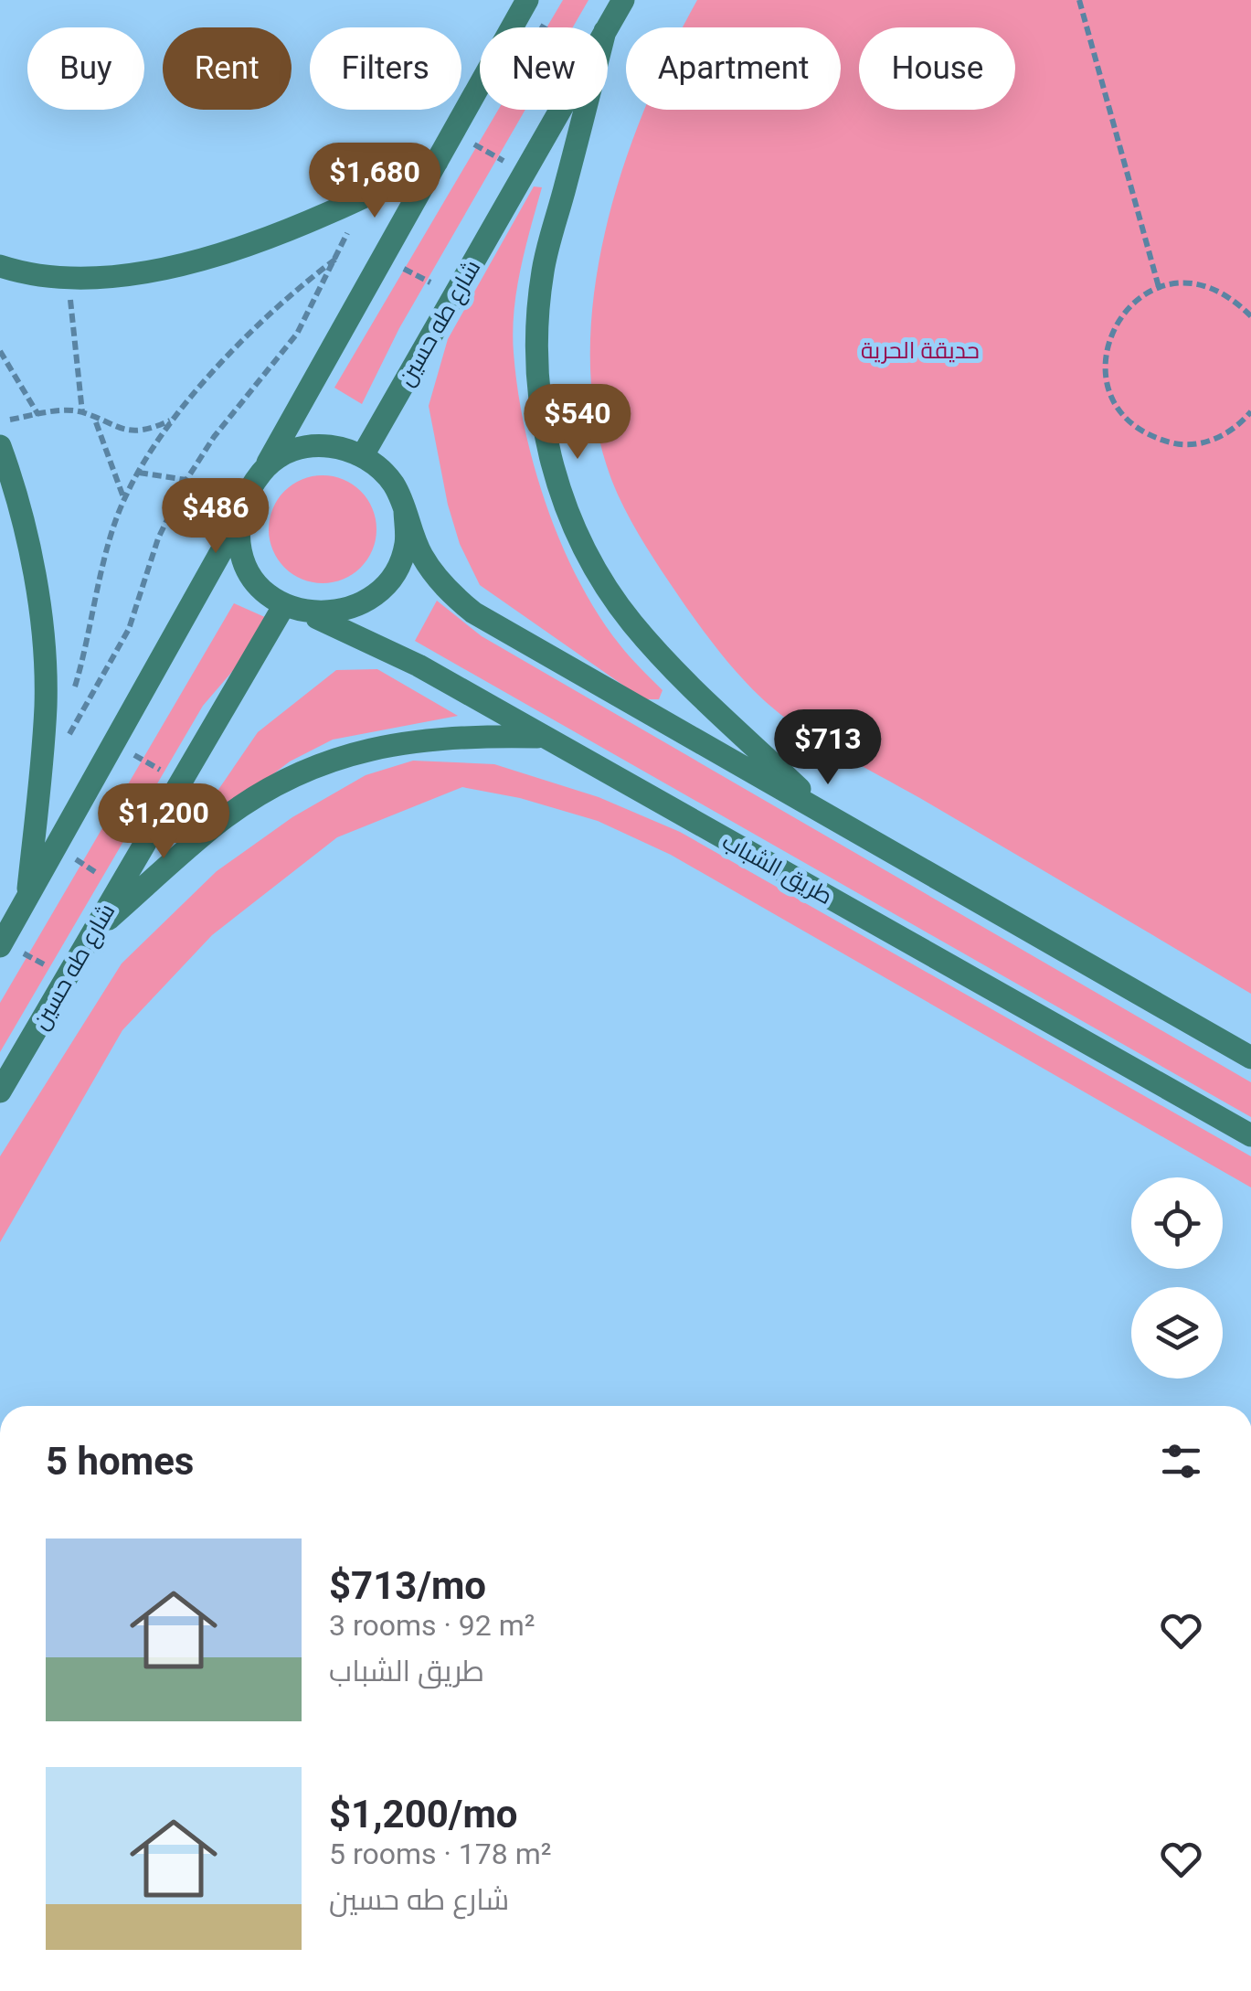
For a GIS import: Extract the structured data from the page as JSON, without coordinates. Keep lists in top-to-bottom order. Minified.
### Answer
{"streets":{"main road":["شارع طه حسين","طريق الشباب"]},"crossings":[["شارع طه حسين","طريق الشباب"]],"parks":["حديقة الحرية"],"page":{"chip":["Buy","Rent","Filters","New","Apartment","House"],"price":["$1,680","$540","$486","$713","$1,200"],"heading":"5 homes","list":[{"name":"$713/mo","note":"3 rooms · 92 m² · طريق الشباب"},{"name":"$1,200/mo","note":"5 rooms · 178 m² · شارع طه حسين"}]}}
